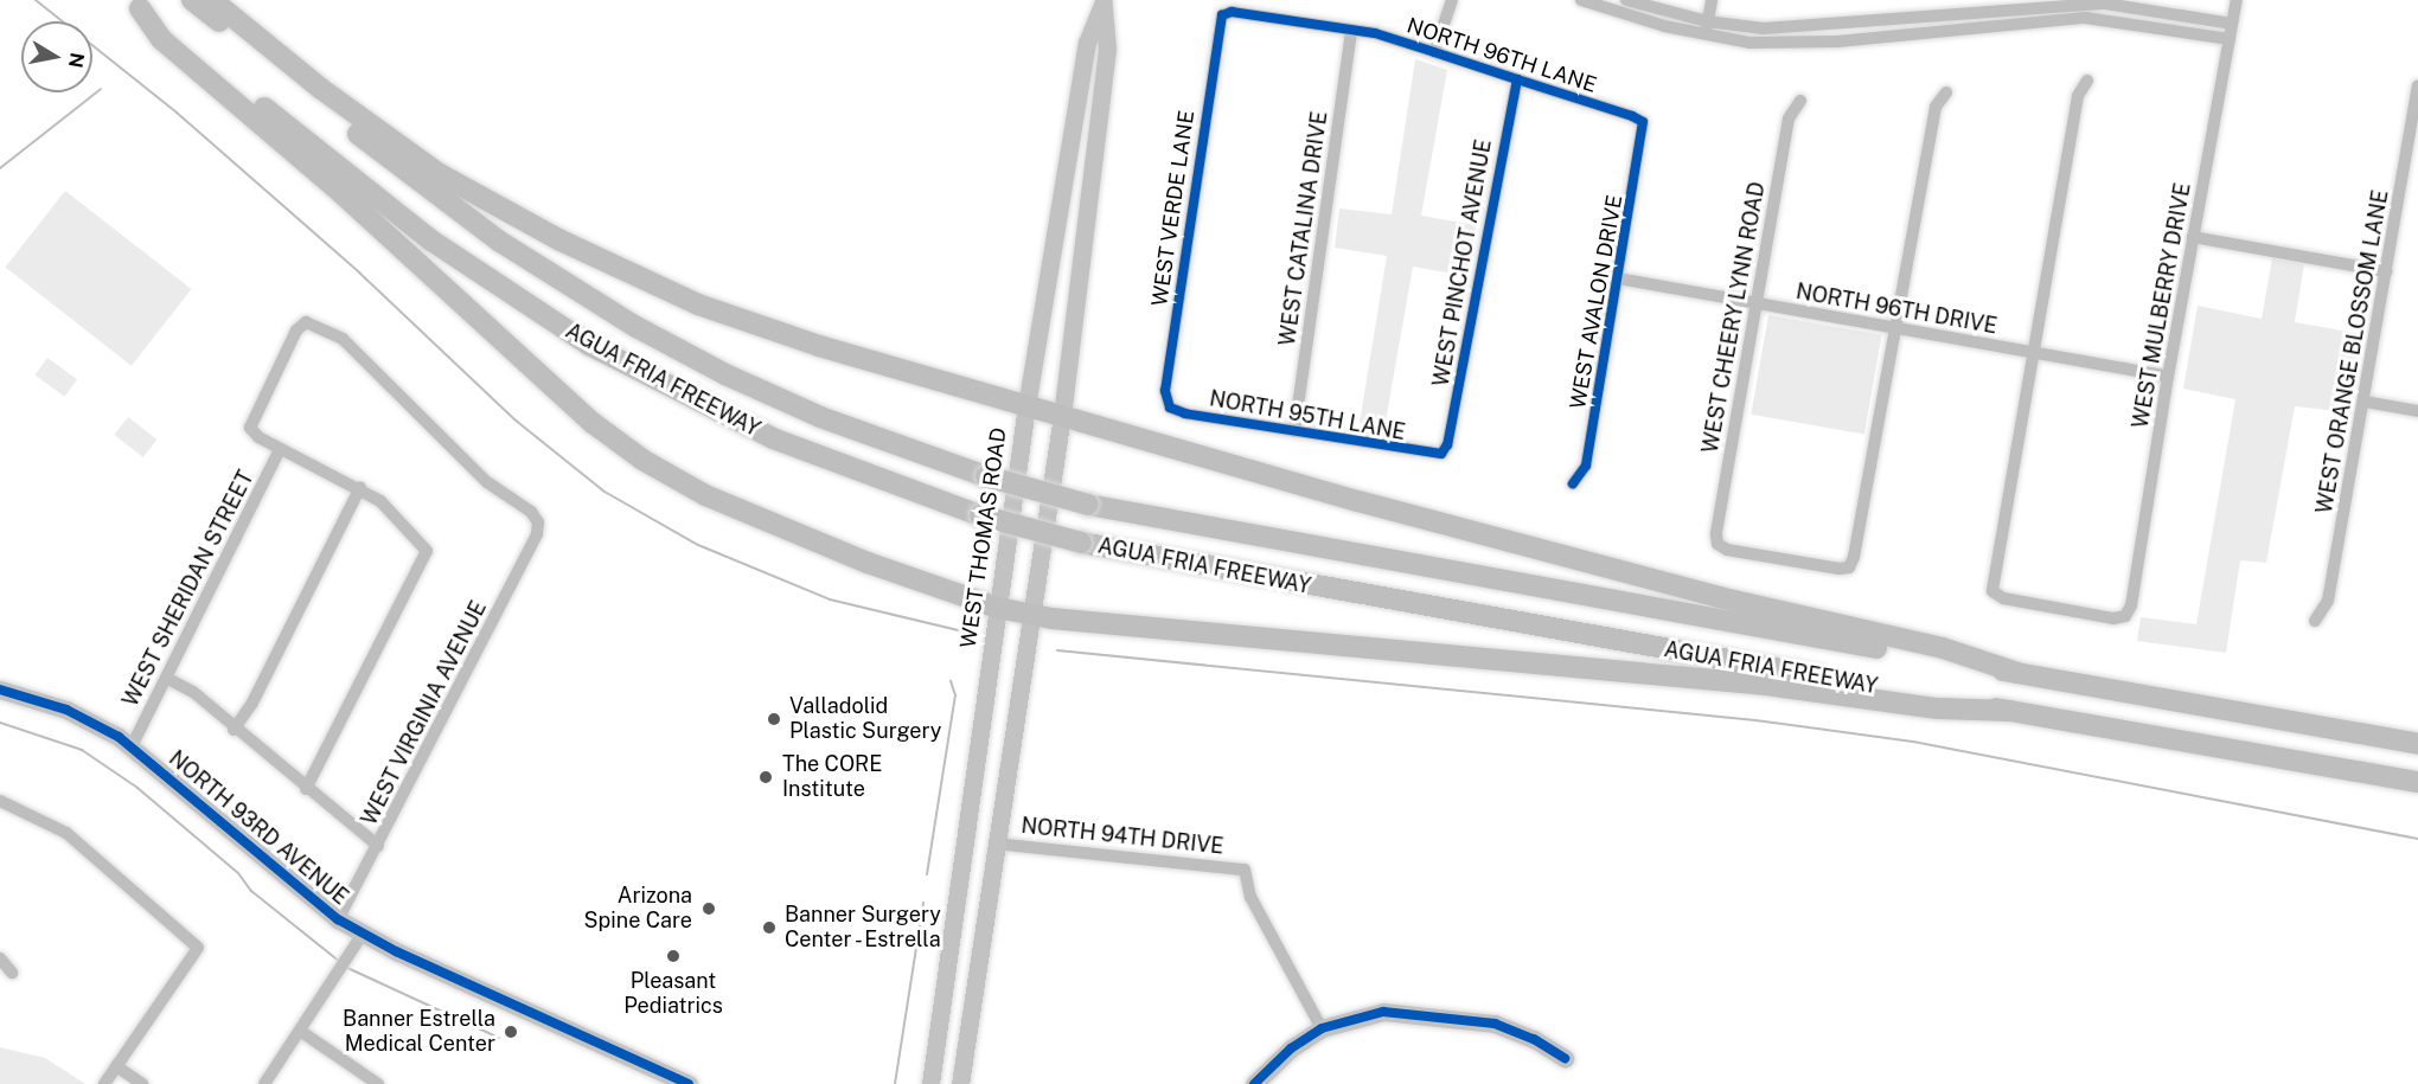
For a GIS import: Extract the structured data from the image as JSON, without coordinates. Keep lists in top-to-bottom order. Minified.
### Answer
{"streets":{"highway":["AGUA FRIA FREEWAY"],"main road":["WEST THOMAS ROAD","NORTH 93RD AVENUE"],"street":["NORTH 96TH LANE","WEST VERDE LANE","WEST CATALINA DRIVE","WEST PINCHOT AVENUE","WEST AVALON DRIVE","WEST MULBERRY DRIVE","NORTH 96TH DRIVE","WEST CHEERY LYNN ROAD","WEST ORANGE BLOSSOM LANE","NORTH 95TH LANE","WEST SHERIDAN STREET","WEST VIRGINIA AVENUE","NORTH 94TH DRIVE"]},"crossings":[["NORTH 96TH LANE","WEST VERDE LANE"],["NORTH 96TH LANE","WEST CATALINA DRIVE"],["NORTH 96TH LANE","WEST PINCHOT AVENUE"],["NORTH 96TH LANE","WEST AVALON DRIVE"],["WEST VERDE LANE","NORTH 95TH LANE"],["WEST CATALINA DRIVE","NORTH 95TH LANE"],["WEST PINCHOT AVENUE","NORTH 95TH LANE"],["WEST AVALON DRIVE","NORTH 96TH DRIVE"],["WEST MULBERRY DRIVE","NORTH 96TH DRIVE"],["NORTH 96TH DRIVE","WEST CHEERY LYNN ROAD"],["WEST THOMAS ROAD","NORTH 94TH DRIVE"],["WEST SHERIDAN STREET","WEST VIRGINIA AVENUE"],["WEST SHERIDAN STREET","NORTH 93RD AVENUE"],["WEST VIRGINIA AVENUE","NORTH 93RD AVENUE"]],"places":["Valladolid Plastic Surgery","The CORE Institute","Arizona Spine Care","Banner Surgery Center - Estrella","Pleasant Pediatrics","Banner Estrella Medical Center"],"north":"right"}
